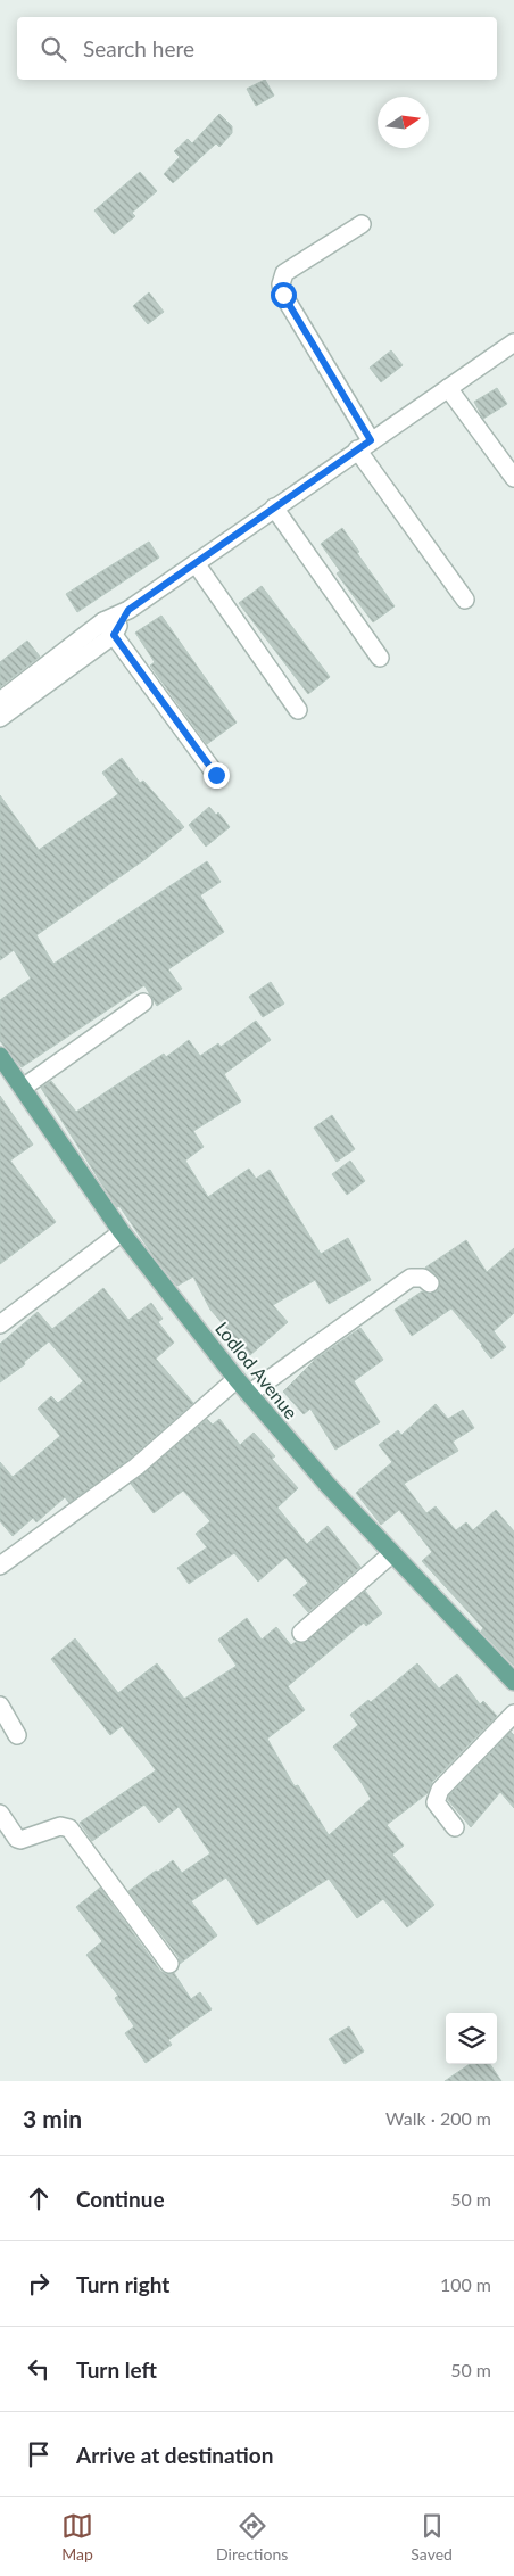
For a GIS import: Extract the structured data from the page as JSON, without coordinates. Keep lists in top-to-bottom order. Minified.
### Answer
{"streets":{"main road":["Lodlod Avenue"]},"north":"right","page":{"search":"Search here","heading":["3 min","Walk · 200 m"],"list":[["Continue","50 m"],["Turn right","100 m"],["Turn left","50 m"],"Arrive at destination"],"nav":["Map","Directions","Saved"]}}
